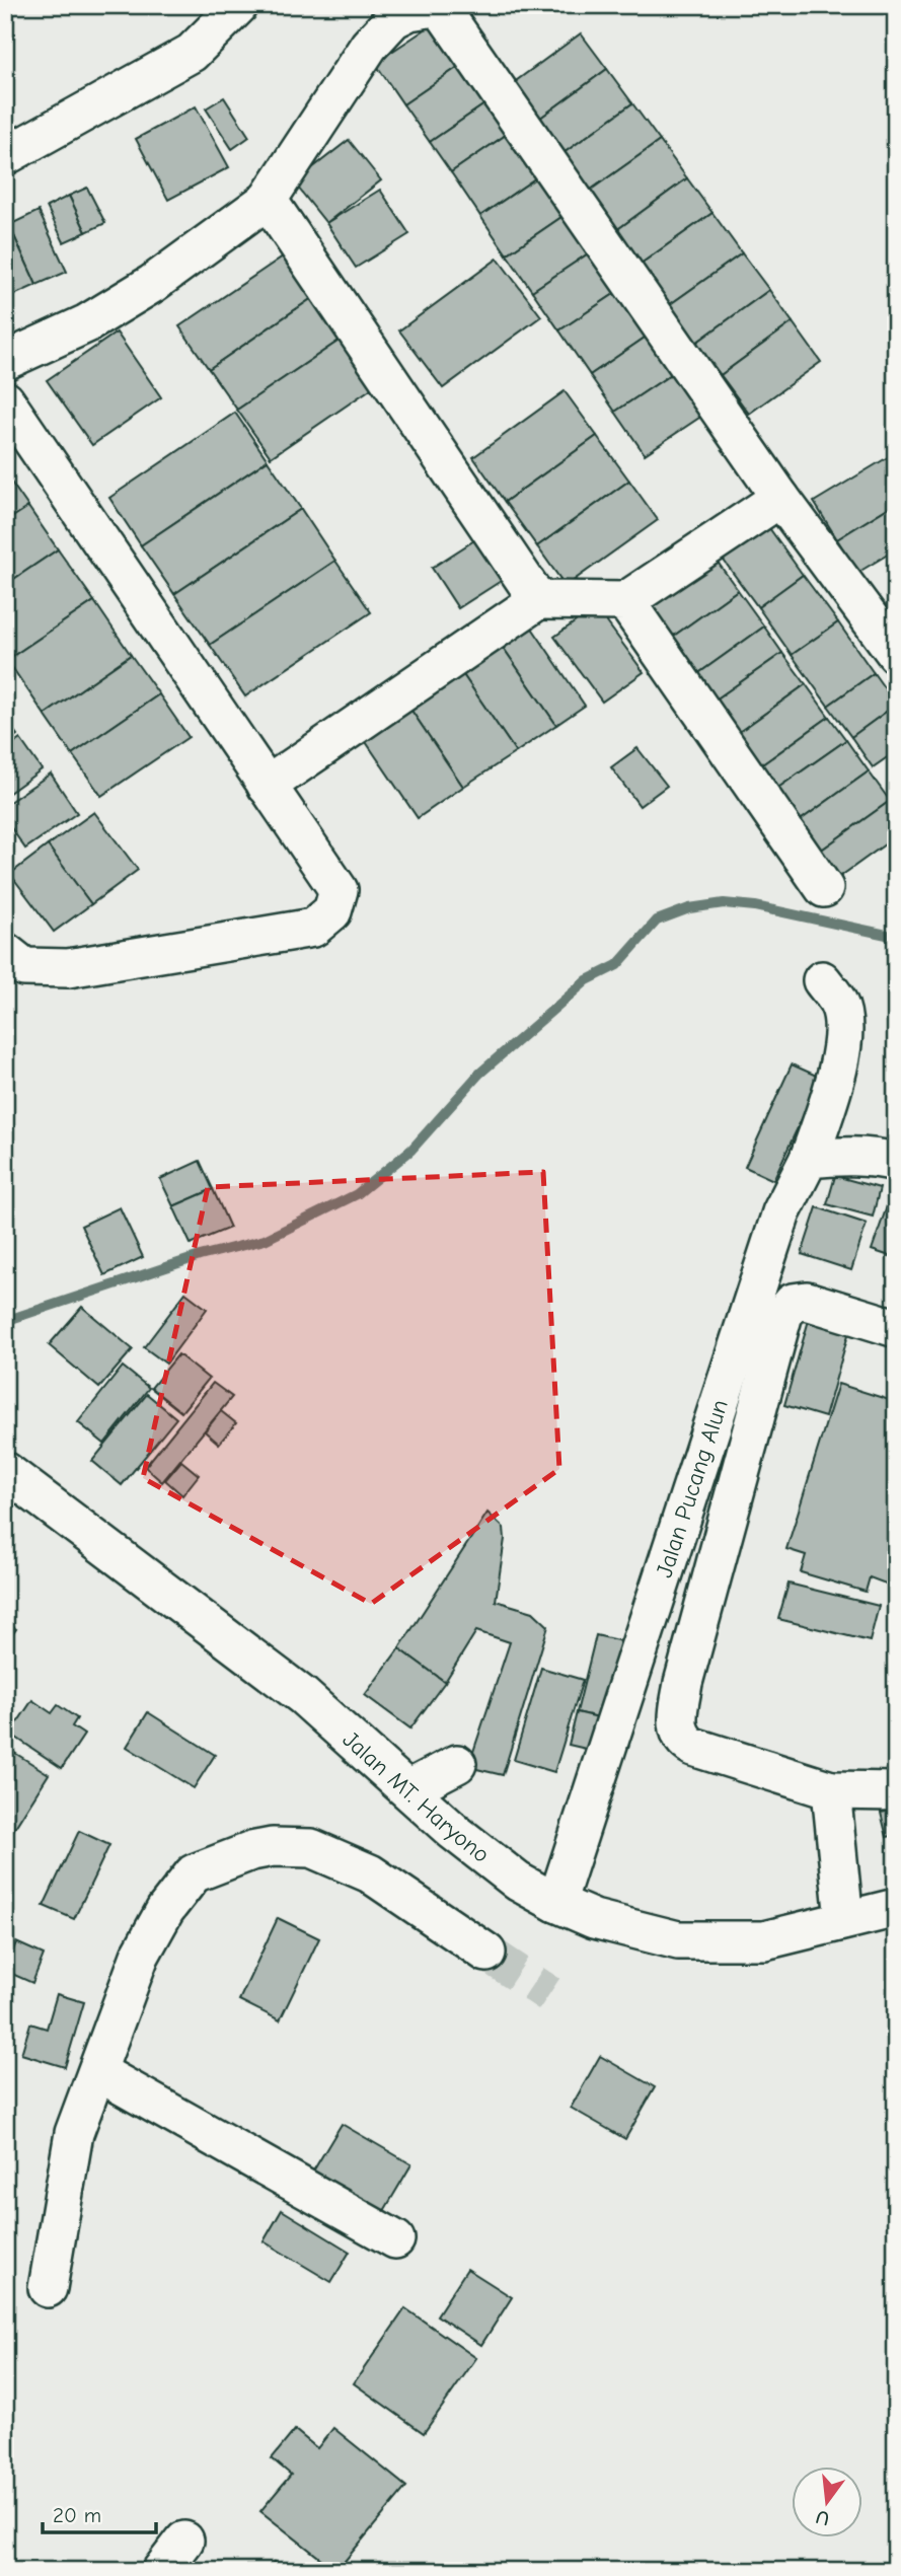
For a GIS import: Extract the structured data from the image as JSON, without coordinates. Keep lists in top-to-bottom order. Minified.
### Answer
{"streets":{"street":["Jalan Pucang Alun","Jalan MT. Haryono"]},"crossings":[["Jalan Pucang Alun","Jalan MT. Haryono"]],"scale_bar":"20 m","north":"bottom"}
